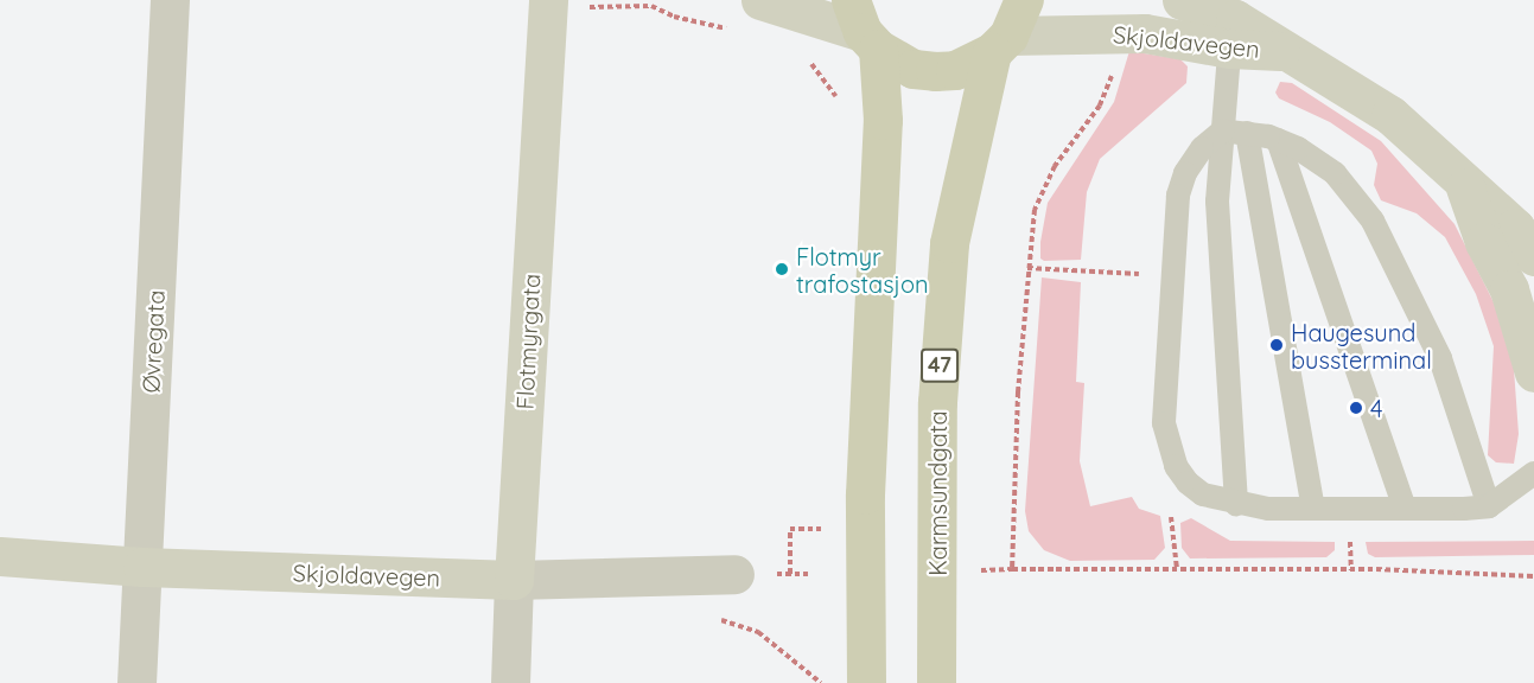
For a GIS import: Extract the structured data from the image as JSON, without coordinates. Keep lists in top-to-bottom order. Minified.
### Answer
{"streets":{"main road":["47","Karmsundgata"],"street":["Skjoldavegen","Øvregata","Flotmyrgata"]},"crossings":[["Skjoldavegen","Øvregata"],["Skjoldavegen","Flotmyrgata"],["Skjoldavegen","47"],["Skjoldavegen","Karmsundgata"],["47","Karmsundgata"]],"places":["Flotmyr trafostasjon","Haugesund bussterminal","4"]}
